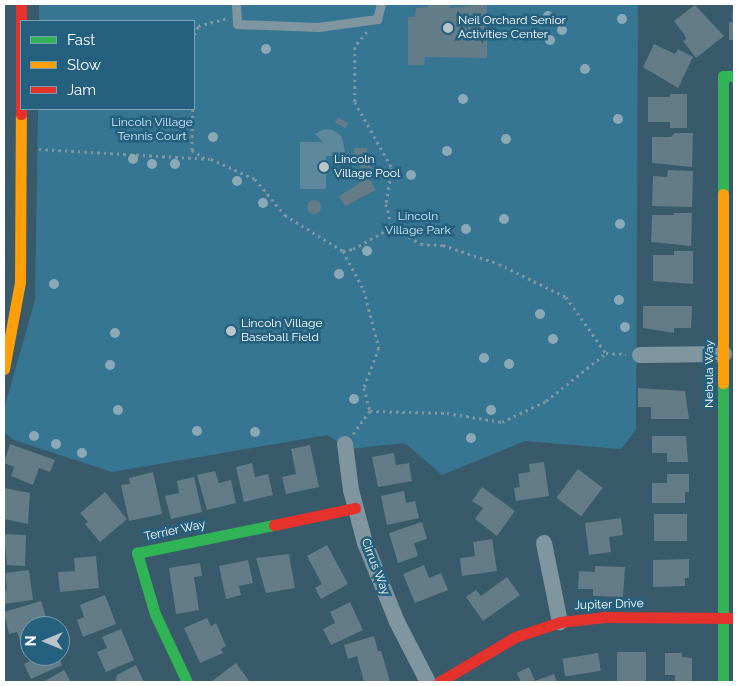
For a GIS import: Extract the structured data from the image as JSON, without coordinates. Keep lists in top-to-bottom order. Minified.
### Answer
{"streets":{"street":["Nebula Way","Terrier Way","Cirrus Way","Jupiter Drive"]},"crossings":[["Nebula Way","Jupiter Drive"],["Terrier Way","Cirrus Way"]],"parks":["Lincoln Village Tennis Court","Lincoln Village Park"],"places":["Neil Orchard Senior Activities Center","Lincoln Village Pool","Lincoln Village Baseball Field"],"legend":["Fast","Slow","Jam"],"north":"left"}
